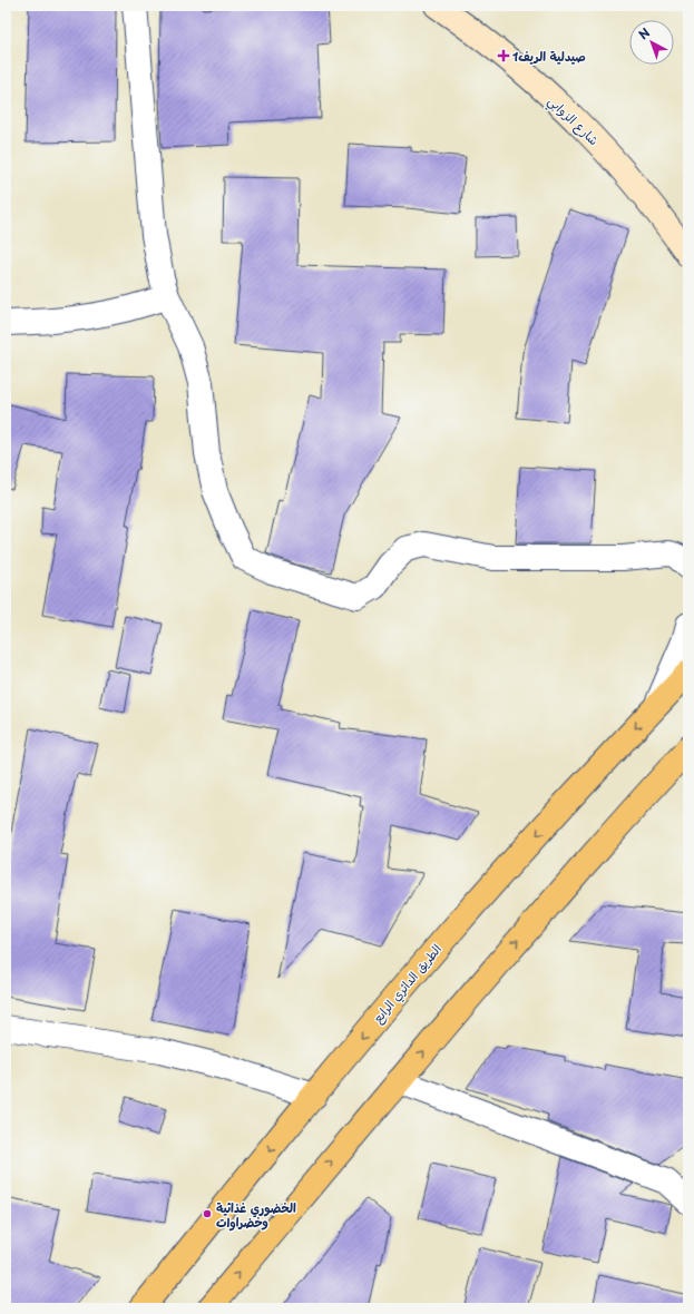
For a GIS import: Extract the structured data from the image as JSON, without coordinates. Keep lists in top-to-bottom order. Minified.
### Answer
{"streets":{"main road":["الطريق الدائري الرابع"],"street":["شارع الزوابي"]},"places":{"health":["صيدلية الريف1"],"other":["الخضوري غذائية وخضراوات"]},"north":"top left"}
